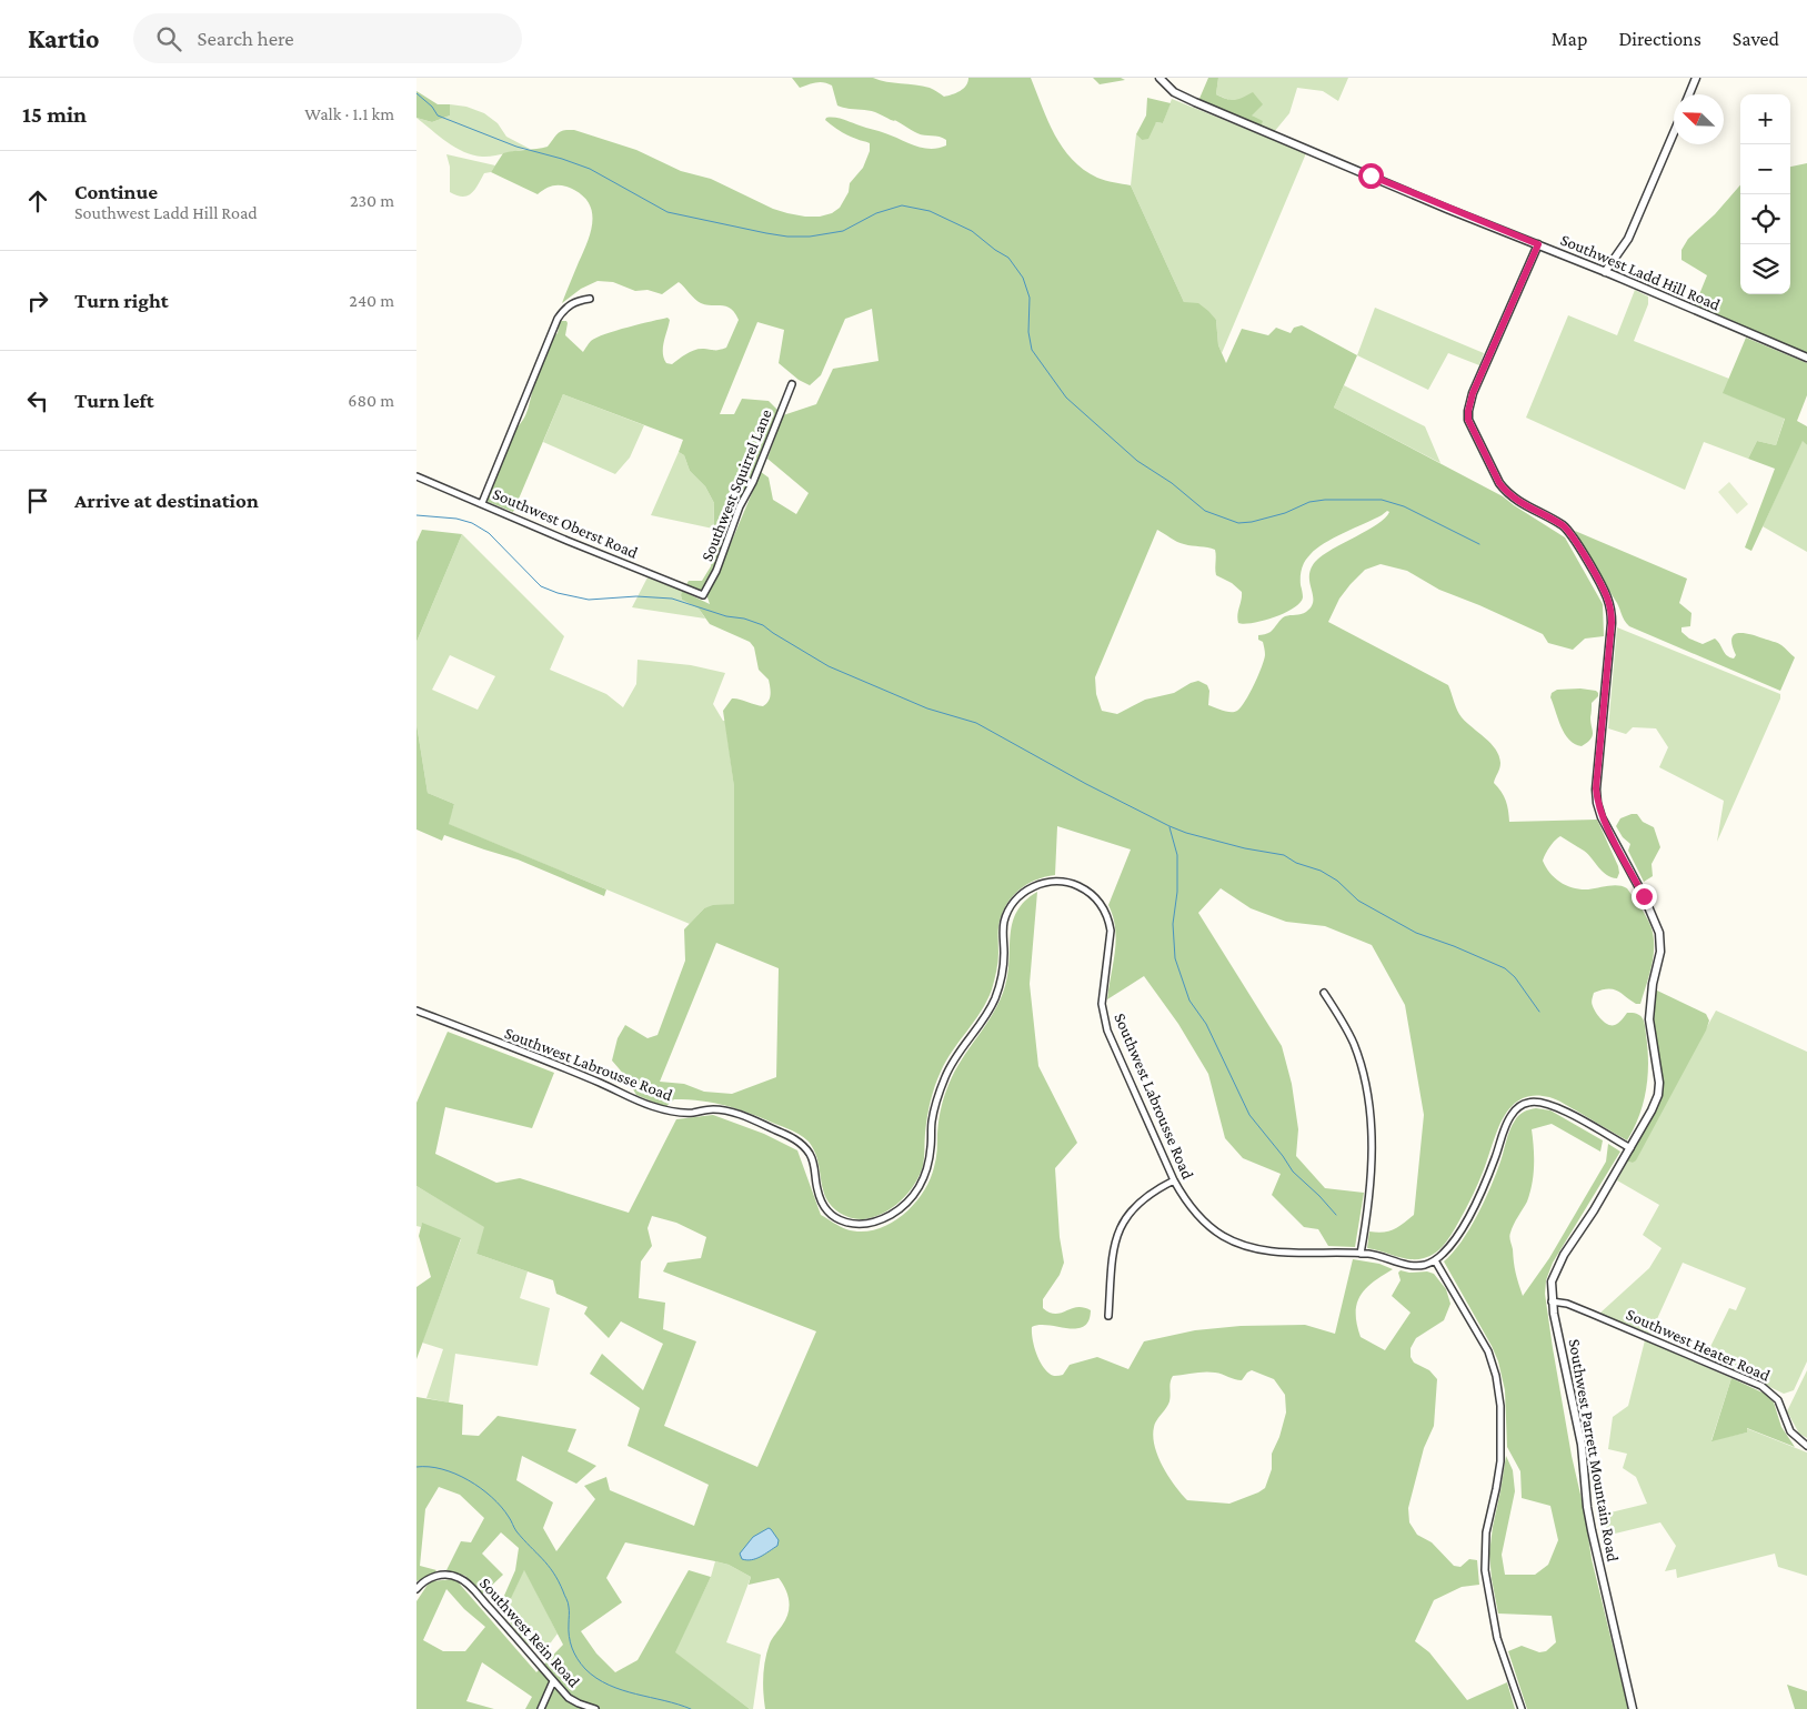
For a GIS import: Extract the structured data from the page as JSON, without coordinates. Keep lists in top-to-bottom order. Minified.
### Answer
{"streets":{"street":["Southwest Ladd Hill Road","Southwest Squirrel Lane","Southwest Oberst Road","Southwest Labrousse Road","Southwest Heater Road","Southwest Parrett Mountain Road","Southwest Rein Road"]},"crossings":[["Southwest Ladd Hill Road","Southwest Parrett Mountain Road"],["Southwest Squirrel Lane","Southwest Oberst Road"],["Southwest Heater Road","Southwest Parrett Mountain Road"]],"north":"top left","page":{"header":"Kartio","search":"Search here","nav":["Map","Directions","Saved"],"heading":["15 min","Walk · 1.1 km"],"map_buttons":["+","−"],"list":[["Continue","Southwest Ladd Hill Road","230 m"],["Turn right","240 m"],["Turn left","680 m"],"Arrive at destination"]}}
